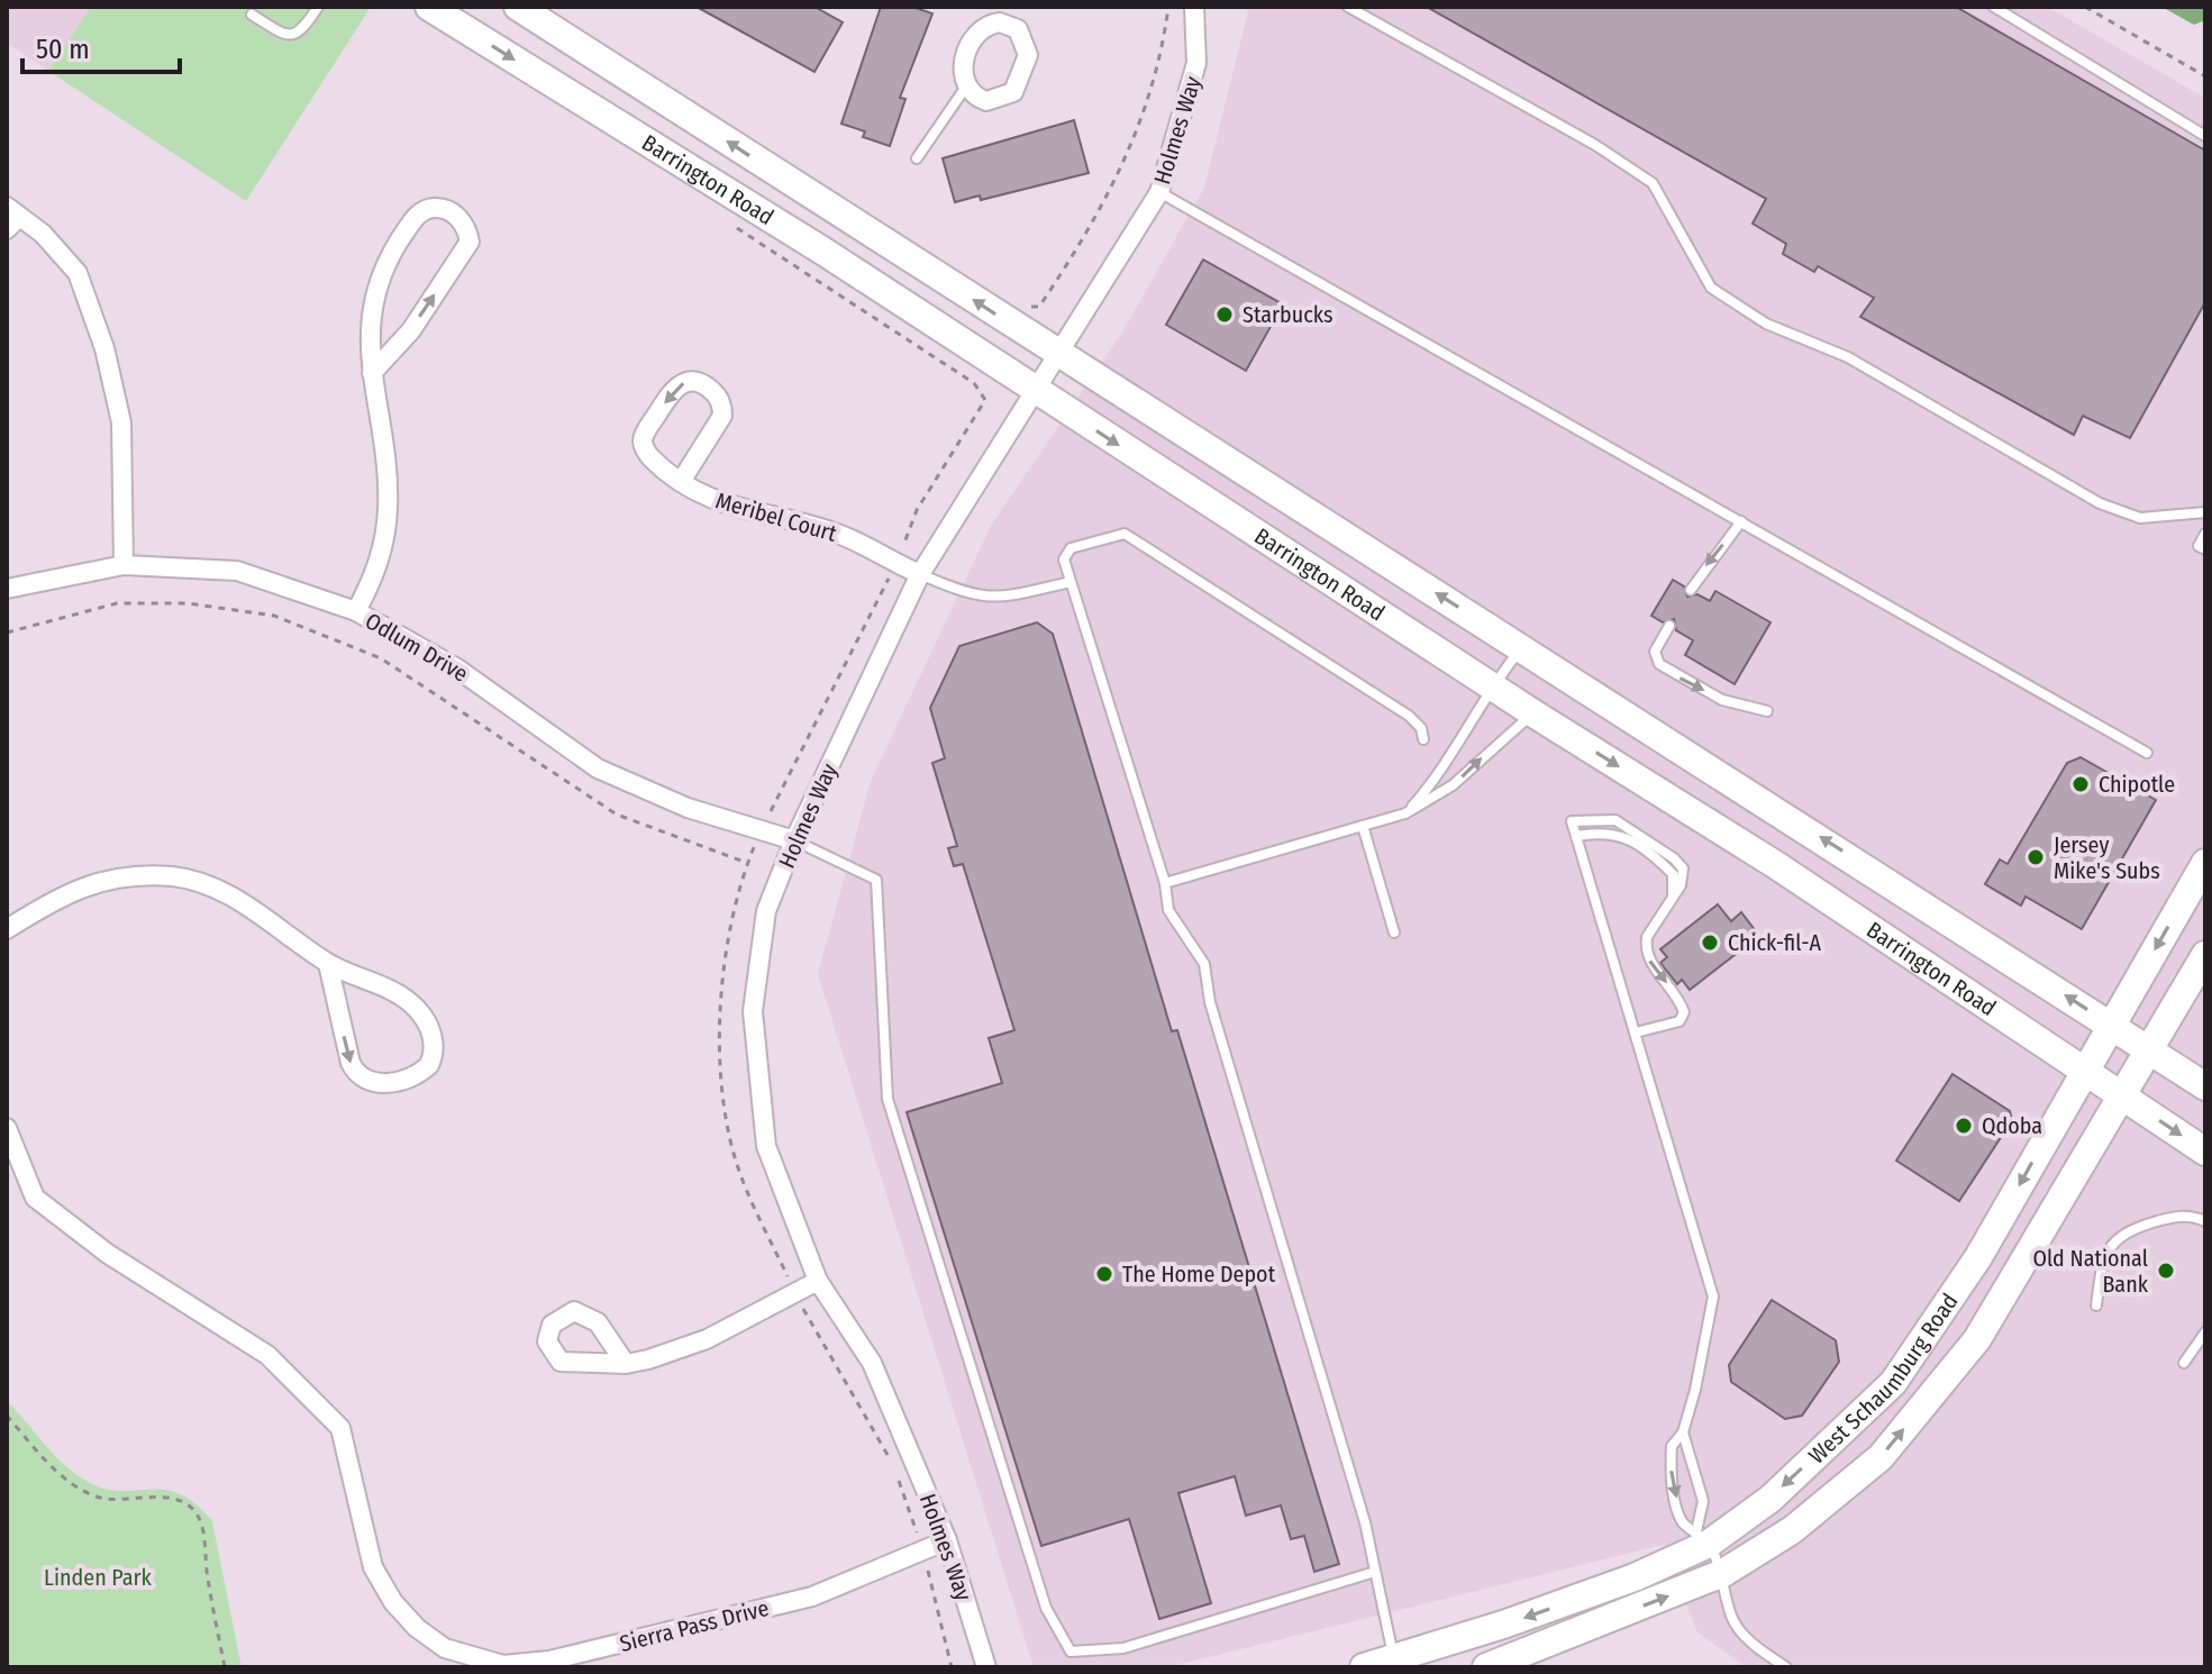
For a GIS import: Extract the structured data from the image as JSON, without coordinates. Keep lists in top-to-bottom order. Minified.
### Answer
{"streets":{"main road":["Barrington Road","West Schaumburg Road"],"street":["Holmes Way","Meribel Court","Odlum Drive","Sierra Pass Drive"]},"crossings":[["Holmes Way","Barrington Road"],["Holmes Way","Meribel Court"],["Holmes Way","Odlum Drive"],["Holmes Way","Sierra Pass Drive"],["Barrington Road","West Schaumburg Road"]],"parks":["Linden Park"],"places":["Starbucks","Chipotle","Jersey Mike's Subs","Chick-fil-A","Qdoba","Old National Bank","The Home Depot"],"scale_bar":"50 m"}
